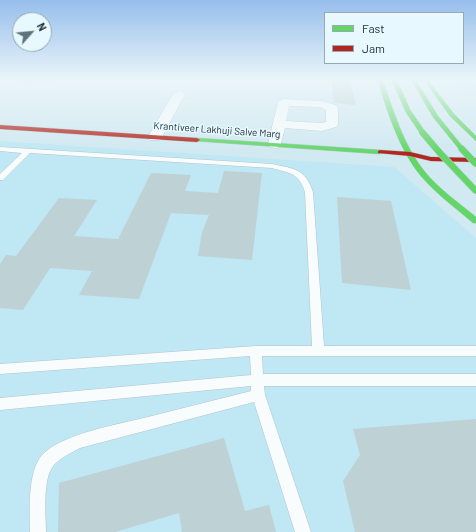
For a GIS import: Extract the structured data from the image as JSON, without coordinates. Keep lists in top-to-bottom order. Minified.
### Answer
{"streets":{"main road":["Krantiveer Lakhuji Salve Marg"]},"legend":["Fast","Jam"],"north":"top right"}
